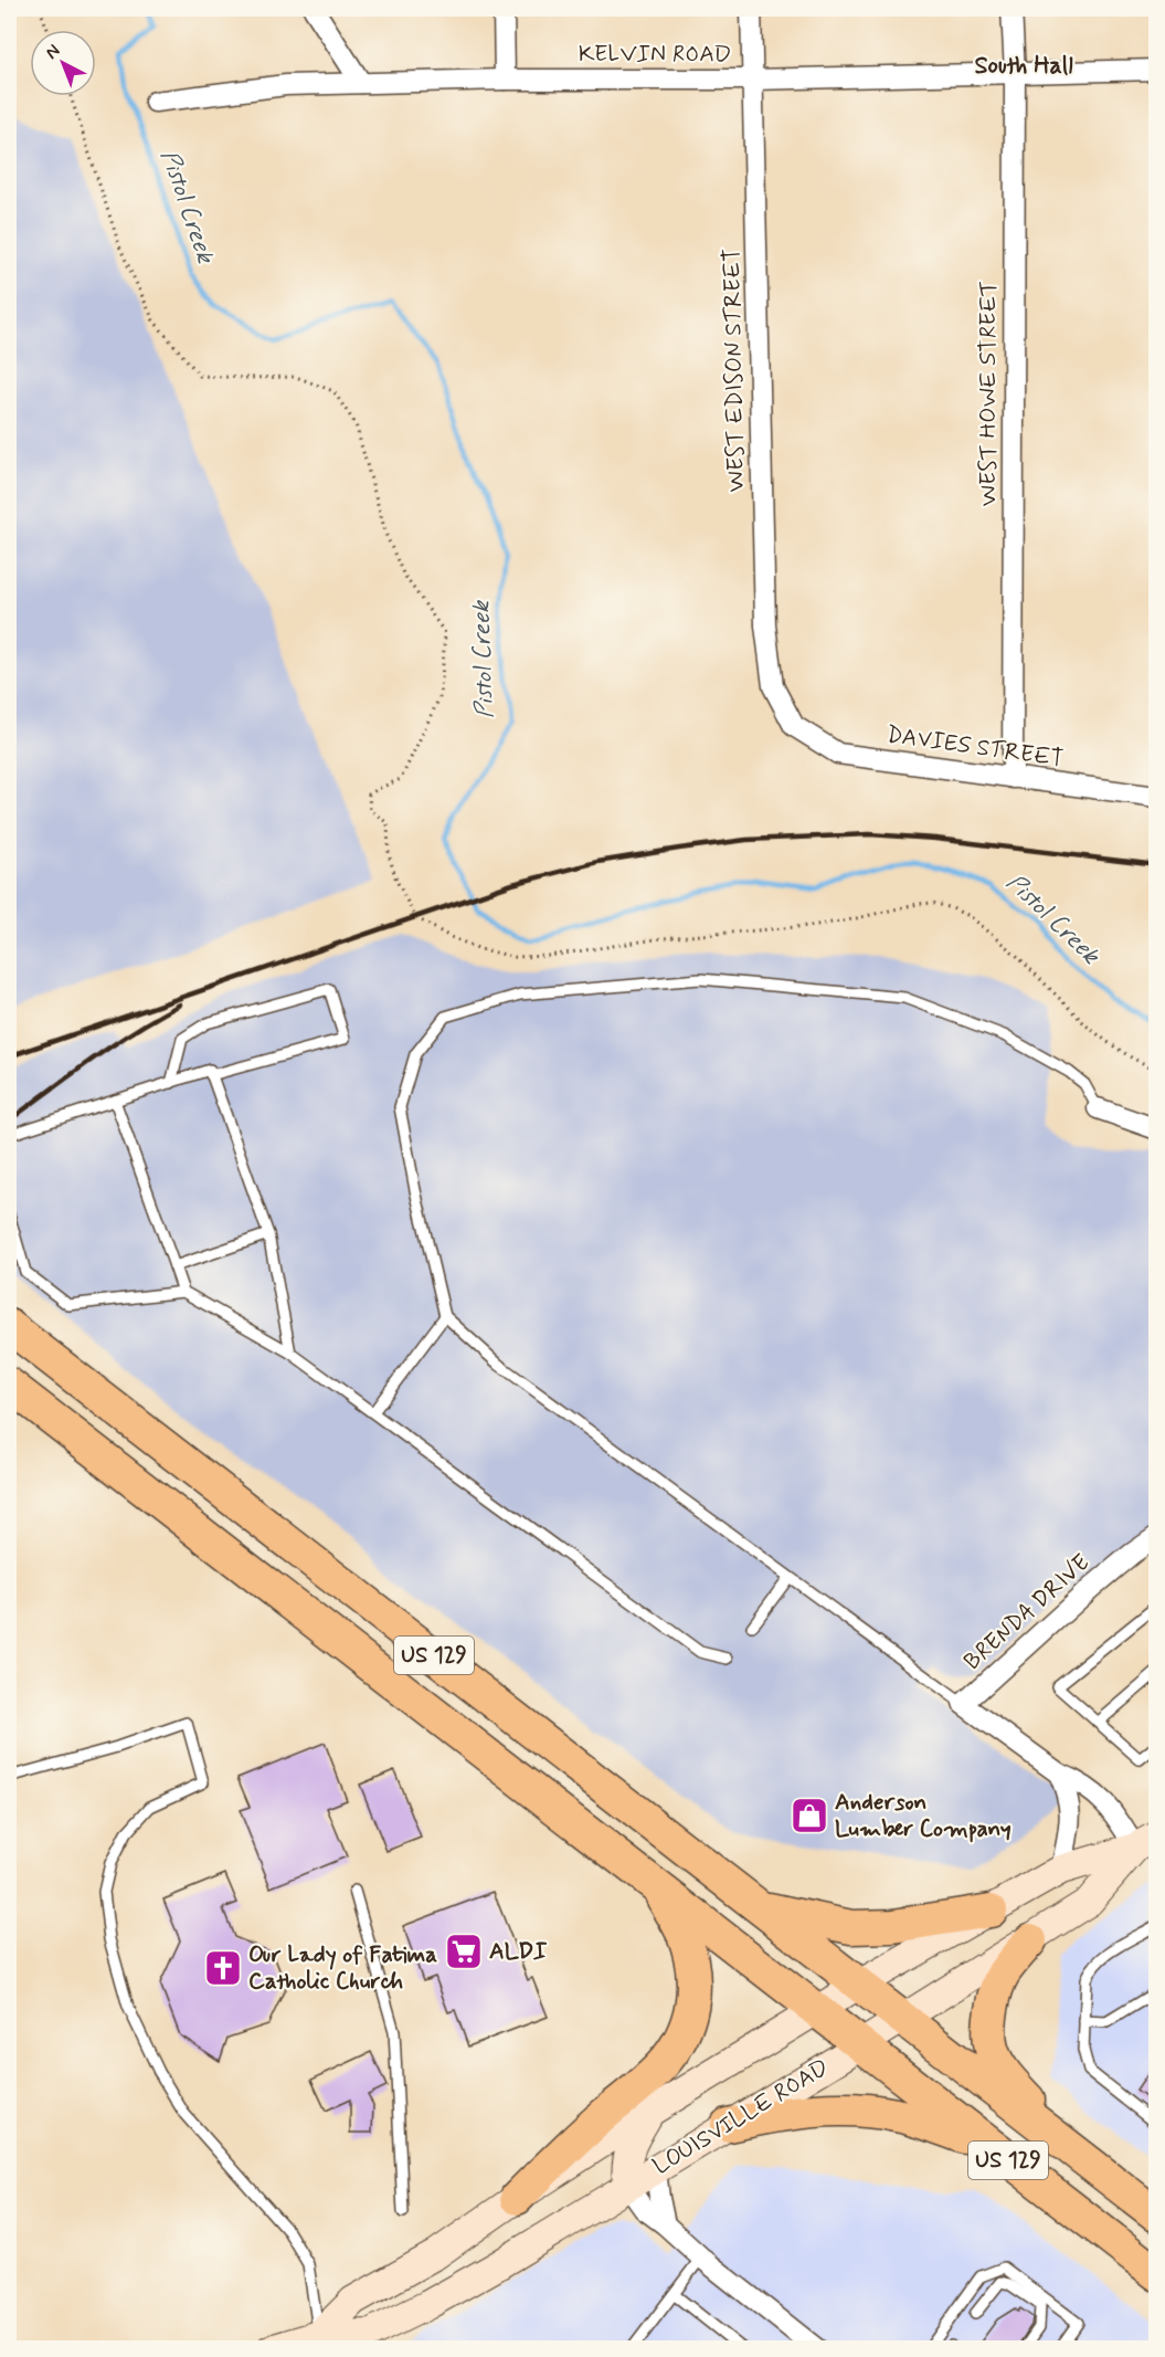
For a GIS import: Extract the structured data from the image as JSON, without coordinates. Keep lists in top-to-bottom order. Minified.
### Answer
{"streets":{"highway":["US 129"],"main road":["LOUISVILLE ROAD"],"street":["KELVIN ROAD","WEST EDISON STREET","WEST HOWE STREET","DAVIES STREET","BRENDA DRIVE"]},"crossings":[["KELVIN ROAD","WEST EDISON STREET"],["KELVIN ROAD","WEST HOWE STREET"],["WEST EDISON STREET","DAVIES STREET"],["WEST HOWE STREET","DAVIES STREET"],["BRENDA DRIVE","LOUISVILLE ROAD"],["US 129","LOUISVILLE ROAD"]],"districts":["South Hall"],"water":["Pistol Creek"],"places":{"shop":["Anderson Lumber Company"],"supermarket":["ALDI"],"church":["Our Lady of Fatima Catholic Church"]},"north":"top left"}
